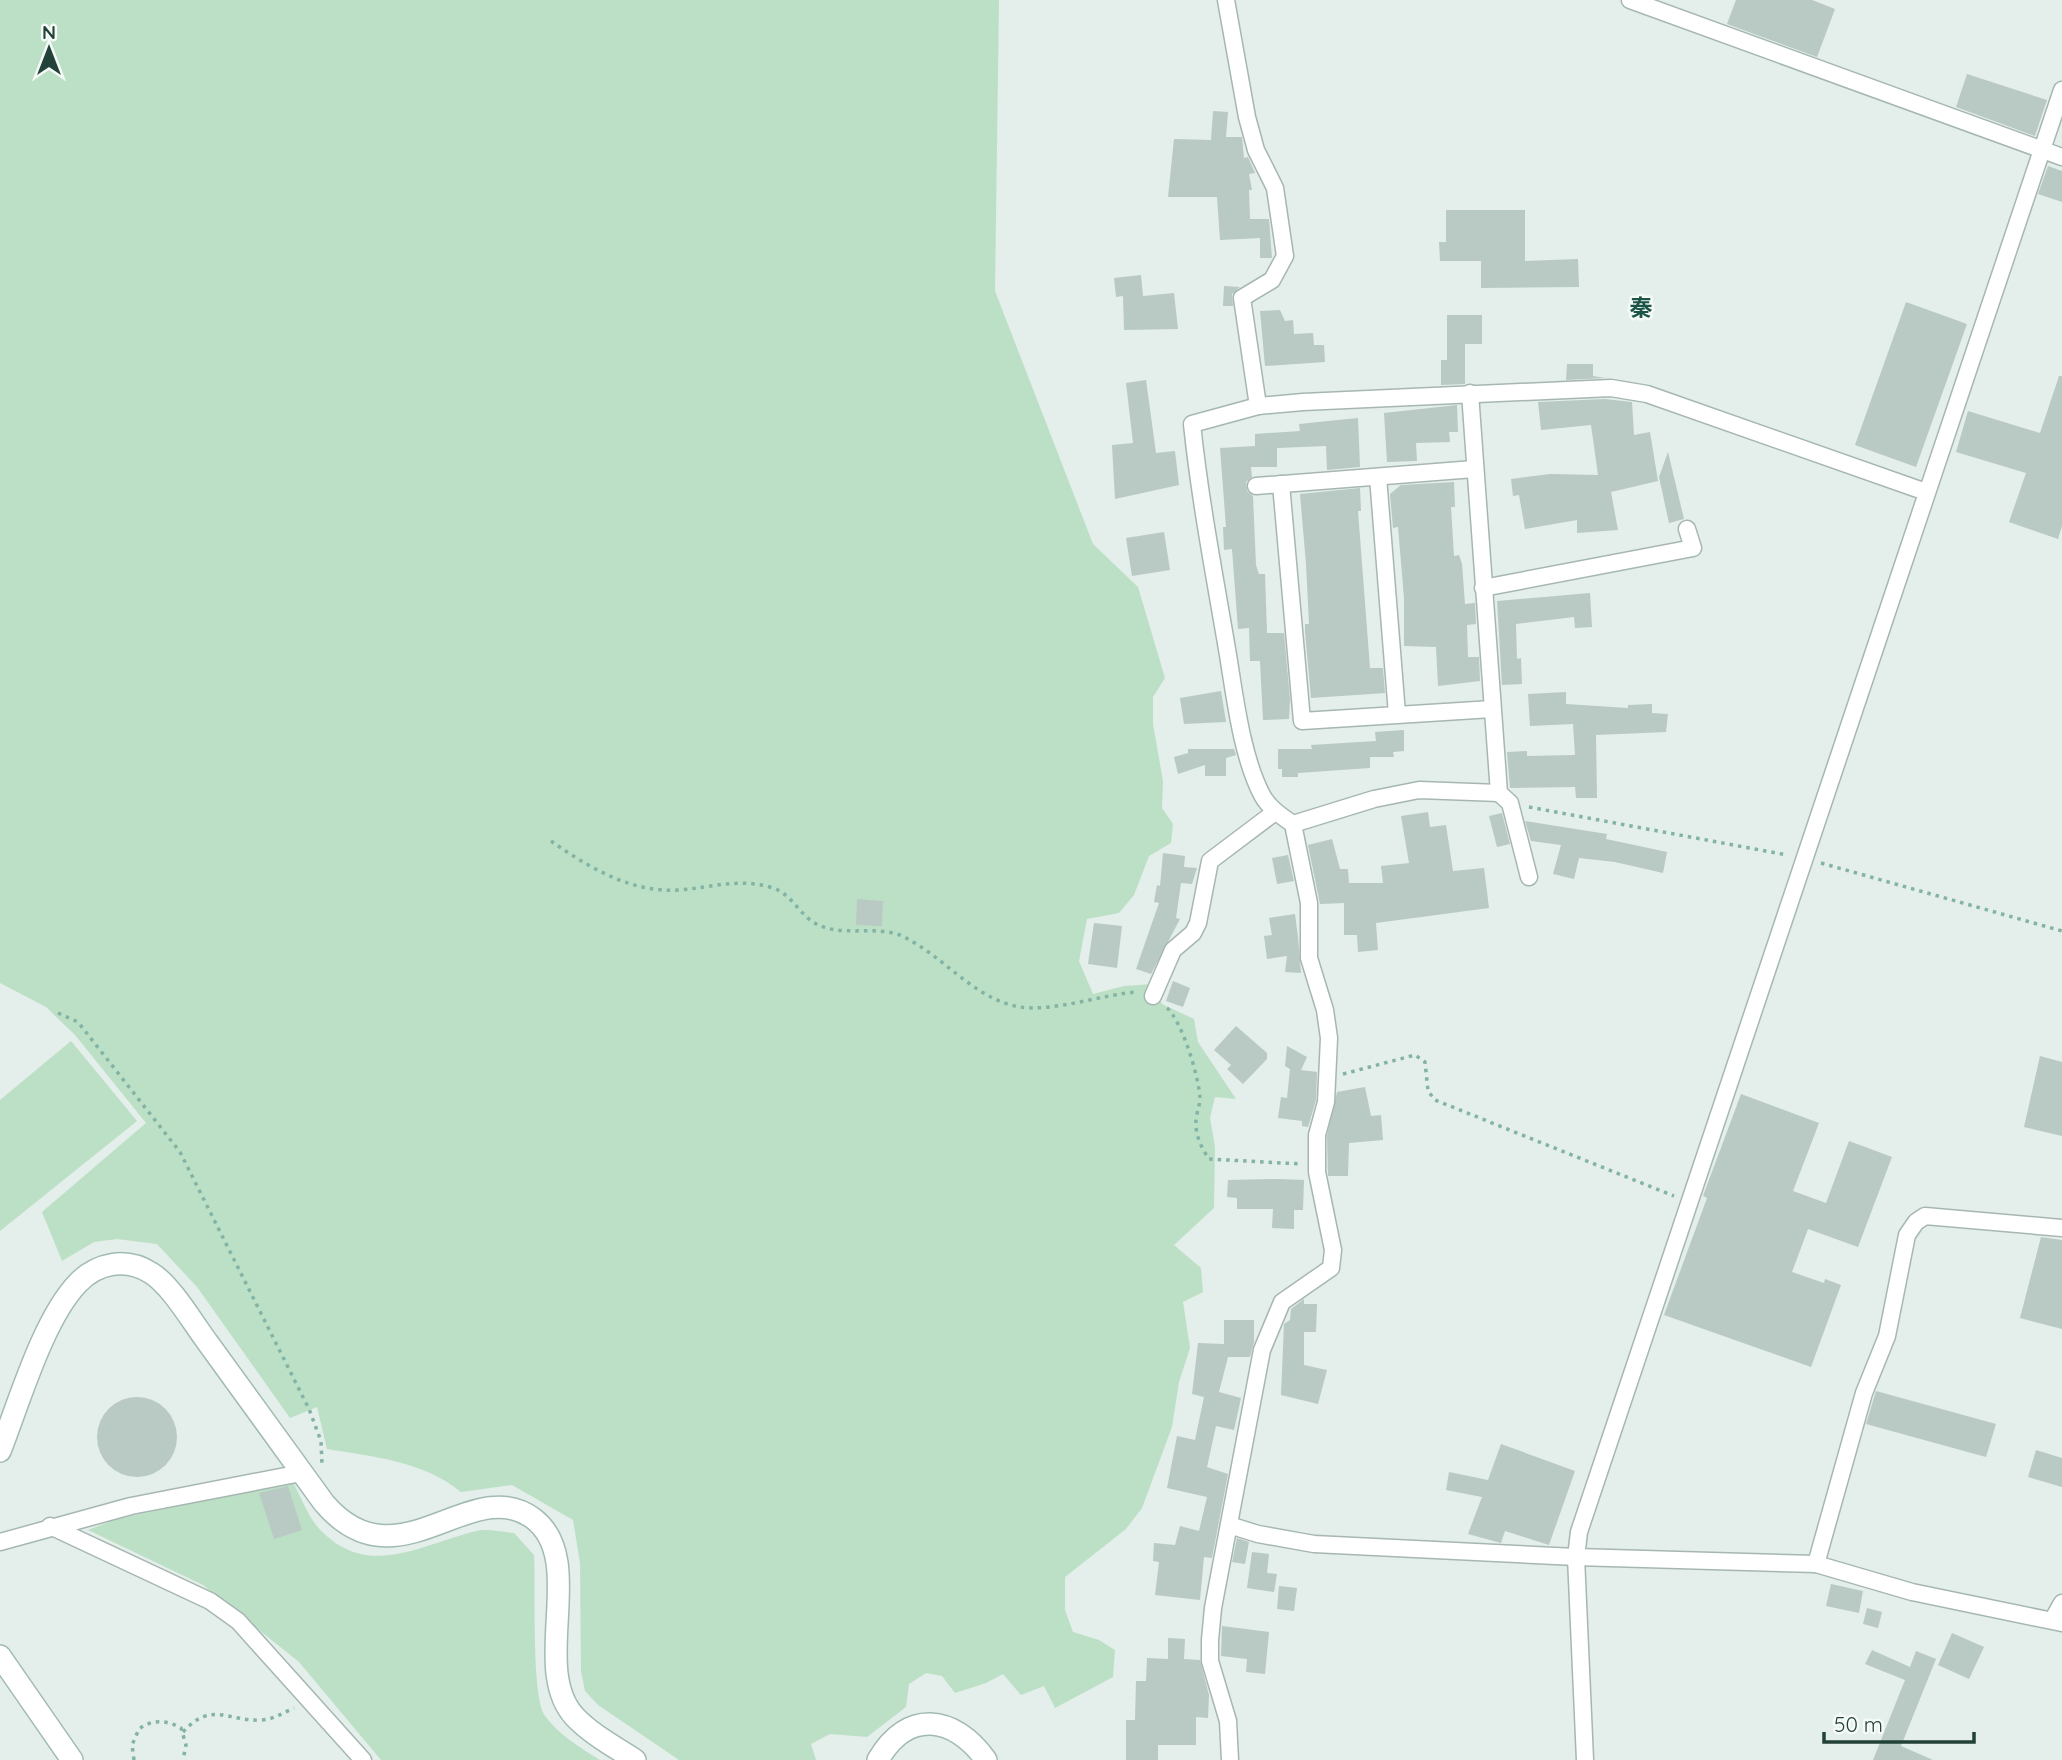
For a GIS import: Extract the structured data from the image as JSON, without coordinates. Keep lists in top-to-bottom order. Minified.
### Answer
{"districts":["秦"],"scale_bar":"50 m","north":"top"}
